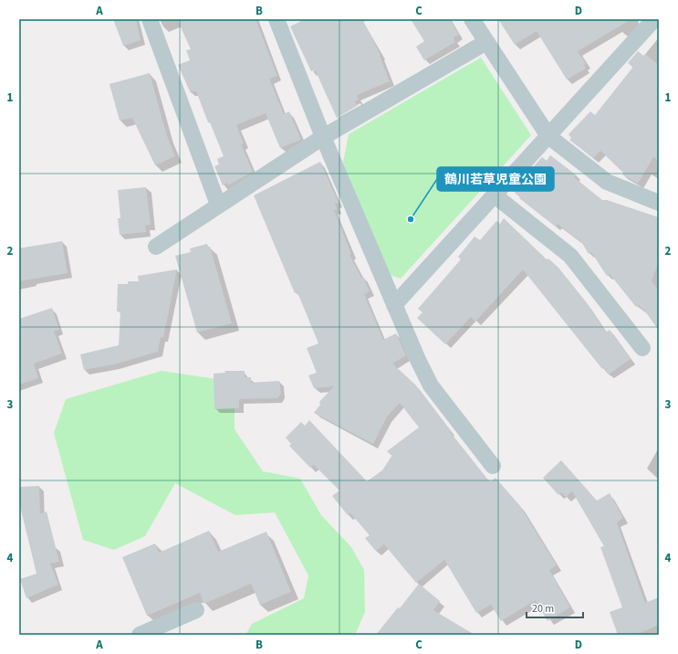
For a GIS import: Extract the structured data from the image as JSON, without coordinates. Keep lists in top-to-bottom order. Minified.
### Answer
{"places":["鶴川若草児童公園"],"scale_bar":"20 m","grid":{"columns":["A","B","C","D"],"rows":["1","2","3","4"]}}
